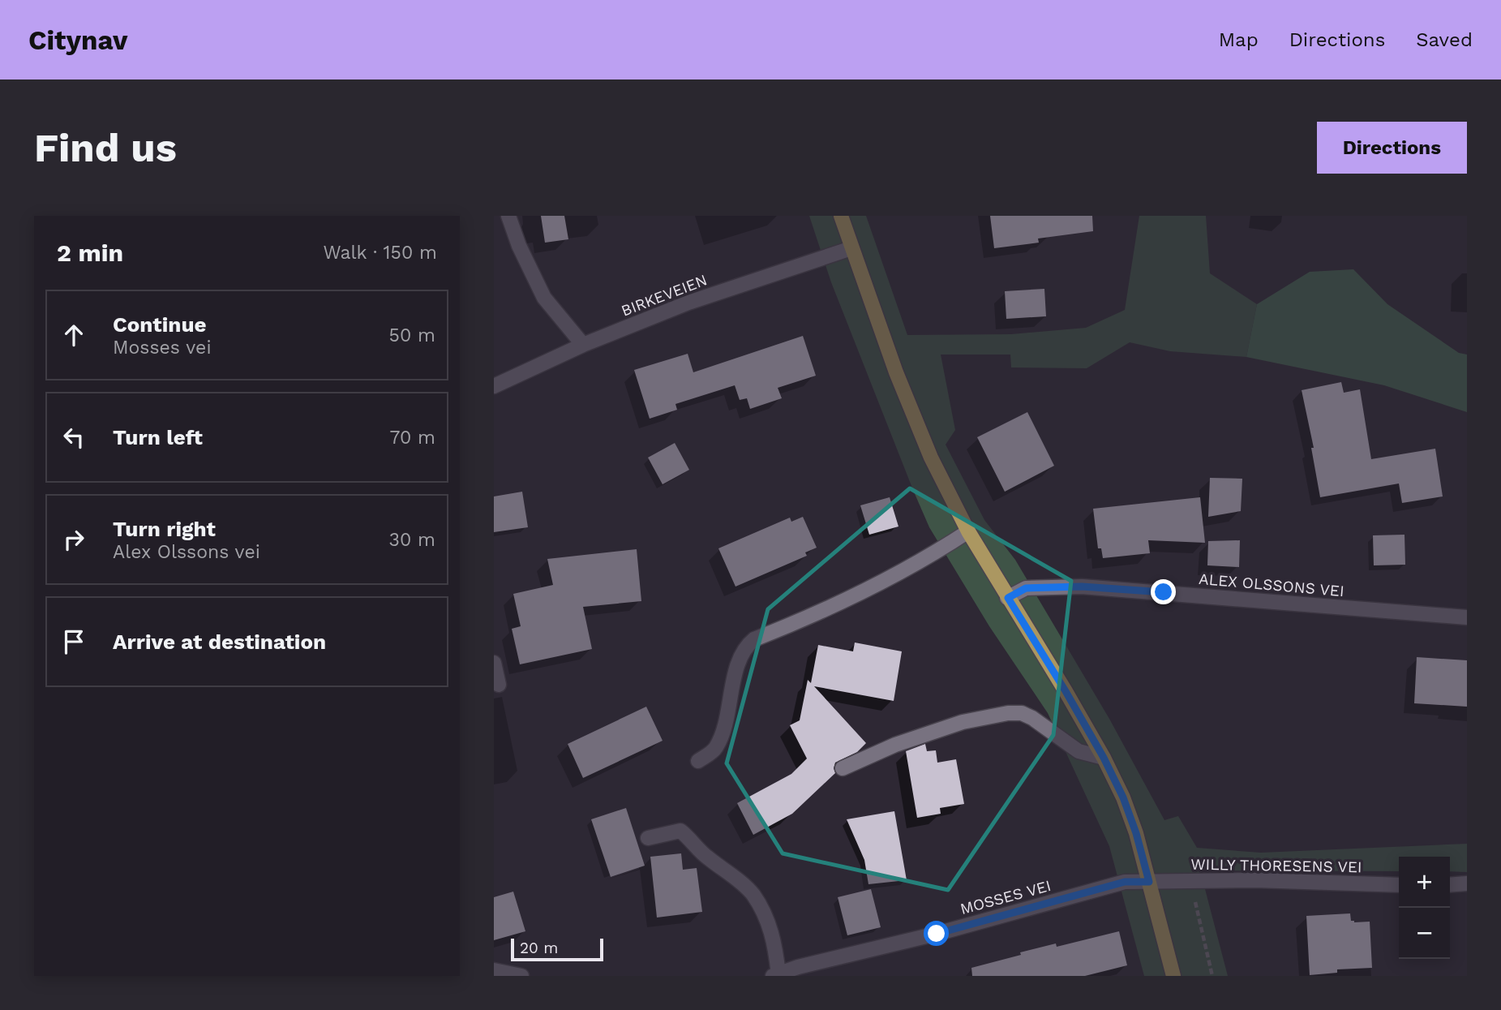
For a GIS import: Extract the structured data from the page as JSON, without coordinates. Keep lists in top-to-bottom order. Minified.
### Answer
{"streets":{"street":["BIRKEVEIEN","ALEX OLSSONS VEI","WILLY THORESENS VEI","MOSSES VEI"]},"crossings":[["WILLY THORESENS VEI","MOSSES VEI"]],"scale_bar":"20 m","page":{"header":"Citynav","nav":["Map","Directions","Saved"],"buttons":"Directions","title":"Find us","heading":["2 min","Walk · 150 m"],"list":[["Continue","Mosses vei","50 m"],["Turn left","70 m"],["Turn right","Alex Olssons vei","30 m"],"Arrive at destination"],"map_buttons":["+","−"],"scale":"20 m"}}
